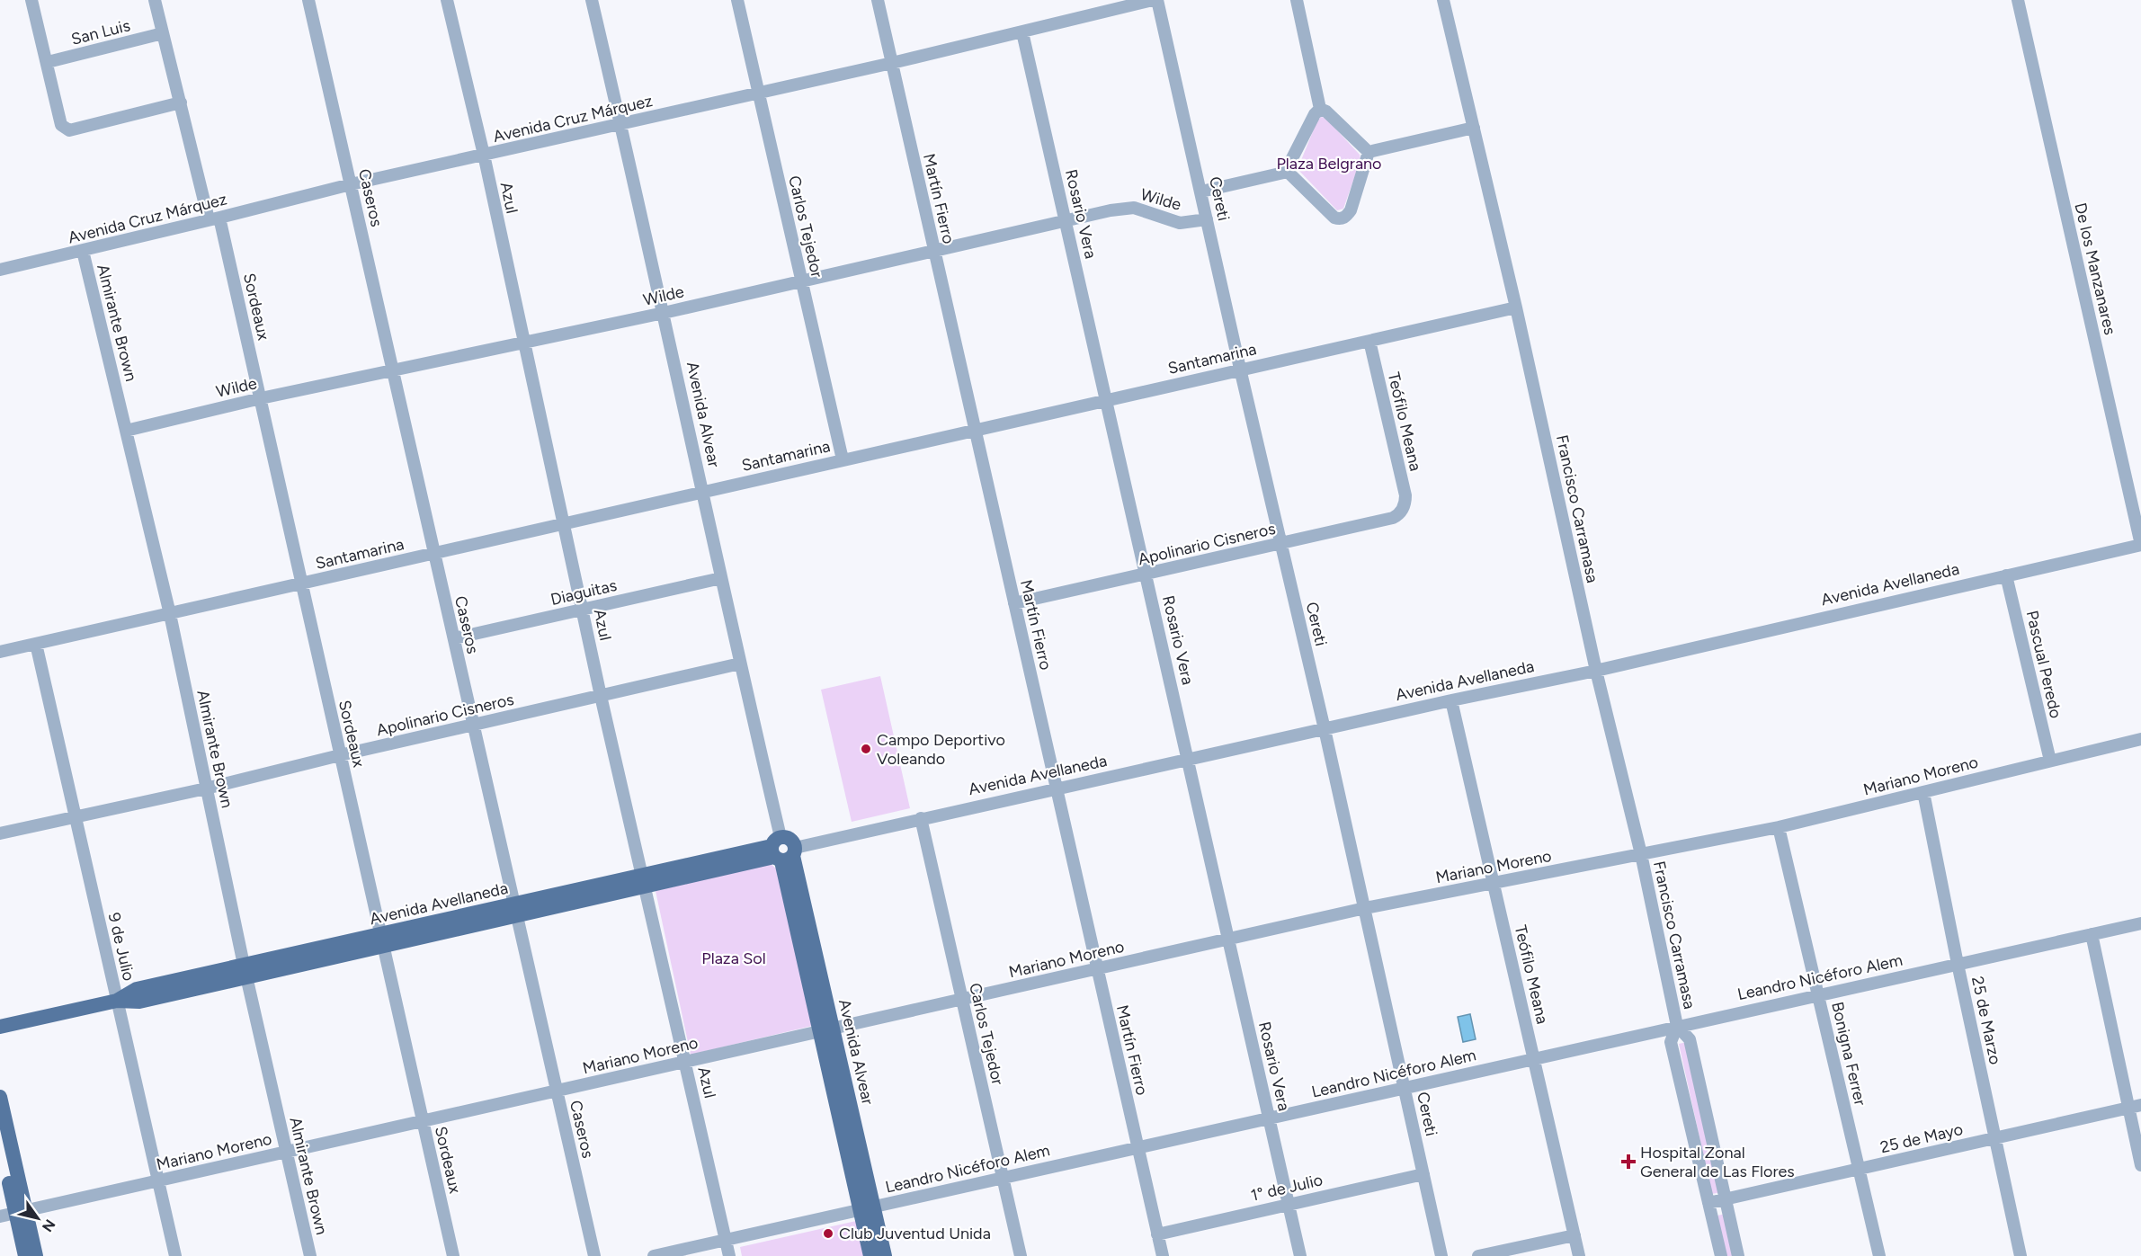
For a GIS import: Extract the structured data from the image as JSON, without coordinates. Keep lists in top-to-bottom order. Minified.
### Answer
{"streets":{"main road":["Avenida Alvear","Avenida Avellaneda"],"street":["San Luis","Avenida Cruz Márquez","Caseros","Azul","Martín Fierro","Cereti","Wilde","Rosario Vera","Carlos Tejedor","De los Manzanares","Sordeaux","Almirante Brown","Santamarina","Teófilo Meana","Francisco Carramasa","Apolinario Cisneros","Diaguitas","Pascual Peredo","Mariano Moreno","9 de Julio","Leandro Nicéforo Alem","25 de Marzo","Bonigna Ferrer","25 de Mayo","1° de Julio"]},"crossings":[["San Luis","Sordeaux"],["Avenida Cruz Márquez","Caseros"],["Avenida Cruz Márquez","Azul"],["Avenida Cruz Márquez","Martín Fierro"],["Avenida Cruz Márquez","Rosario Vera"],["Avenida Cruz Márquez","Carlos Tejedor"],["Avenida Cruz Márquez","Sordeaux"],["Avenida Cruz Márquez","Almirante Brown"],["Avenida Cruz Márquez","Avenida Alvear"],["Caseros","Wilde"],["Caseros","Santamarina"],["Caseros","Apolinario Cisneros"],["Caseros","Avenida Avellaneda"],["Caseros","Diaguitas"],["Caseros","Mariano Moreno"],["Azul","Wilde"],["Azul","Santamarina"],["Azul","Apolinario Cisneros"],["Azul","Avenida Avellaneda"],["Azul","Diaguitas"],["Azul","Mariano Moreno"],["Azul","Leandro Nicéforo Alem"],["Martín Fierro","Wilde"],["Martín Fierro","Santamarina"],["Martín Fierro","Apolinario Cisneros"],["Martín Fierro","Avenida Avellaneda"],["Martín Fierro","Mariano Moreno"],["Martín Fierro","Leandro Nicéforo Alem"],["Martín Fierro","1° de Julio"],["Cereti","Wilde"],["Cereti","Santamarina"],["Cereti","Apolinario Cisneros"],["Cereti","Avenida Avellaneda"],["Cereti","Mariano Moreno"],["Cereti","Leandro Nicéforo Alem"],["Cereti","1° de Julio"],["Wilde","Rosario Vera"],["Wilde","Carlos Tejedor"],["Wilde","Sordeaux"],["Wilde","Almirante Brown"],["Wilde","Avenida Alvear"],["Rosario Vera","Santamarina"],["Rosario Vera","Apolinario Cisneros"],["Rosario Vera","Avenida Avellaneda"],["Rosario Vera","Mariano Moreno"],["Rosario Vera","Leandro Nicéforo Alem"],["Rosario Vera","1° de Julio"],["Carlos Tejedor","Santamarina"],["Carlos Tejedor","Avenida Avellaneda"],["Carlos Tejedor","Mariano Moreno"],["Carlos Tejedor","Leandro Nicéforo Alem"],["De los Manzanares","Avenida Avellaneda"],["Sordeaux","Santamarina"],["Sordeaux","Apolinario Cisneros"],["Sordeaux","Avenida Avellaneda"],["Sordeaux","Mariano Moreno"],["Almirante Brown","Santamarina"],["Almirante Brown","Apolinario Cisneros"],["Almirante Brown","Avenida Avellaneda"],["Almirante Brown","Mariano Moreno"],["Santamarina","Avenida Alvear"],["Santamarina","Teófilo Meana"],["Santamarina","Francisco Carramasa"],["Santamarina","9 de Julio"],["Avenida Alvear","Apolinario Cisneros"],["Avenida Alvear","Avenida Avellaneda"],["Avenida Alvear","Diaguitas"],["Avenida Alvear","Mariano Moreno"],["Avenida Alvear","Leandro Nicéforo Alem"],["Teófilo Meana","Apolinario Cisneros"],["Teófilo Meana","Avenida Avellaneda"],["Teófilo Meana","Mariano Moreno"],["Teófilo Meana","Leandro Nicéforo Alem"],["Francisco Carramasa","Avenida Avellaneda"],["Francisco Carramasa","Mariano Moreno"],["Francisco Carramasa","Leandro Nicéforo Alem"],["Francisco Carramasa","25 de Mayo"],["Apolinario Cisneros","9 de Julio"],["Avenida Avellaneda","Pascual Peredo"],["Avenida Avellaneda","9 de Julio"],["Pascual Peredo","Mariano Moreno"],["Mariano Moreno","9 de Julio"],["Mariano Moreno","25 de Marzo"],["Mariano Moreno","Bonigna Ferrer"],["Leandro Nicéforo Alem","25 de Marzo"],["Leandro Nicéforo Alem","Bonigna Ferrer"],["25 de Marzo","25 de Mayo"],["Bonigna Ferrer","25 de Mayo"]],"parks":["Plaza Belgrano","Plaza Sol"],"places":{"other":["Campo Deportivo Voleando","Club Juventud Unida"],"health":["Hospital Zonal General de Las Flores"]},"north":"bottom right"}
